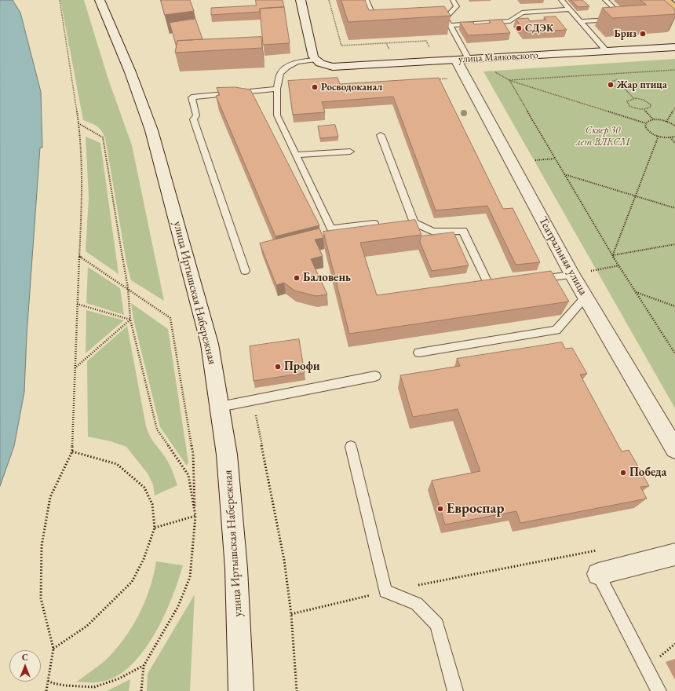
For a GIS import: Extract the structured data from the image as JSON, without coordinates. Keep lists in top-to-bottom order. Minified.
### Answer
{"streets":{"main road":["улица Маяковского","Театральная улица","улица Иртышская Набережная"]},"crossings":[["улица Маяковского","Театральная улица"]],"parks":["Сквер 30 лет ВЛКСМ"],"places":["СДЭК","Бриз","Жар птица","Росводоканал","Баловень","Профи","Победа","Евроспар"],"north":"top"}
